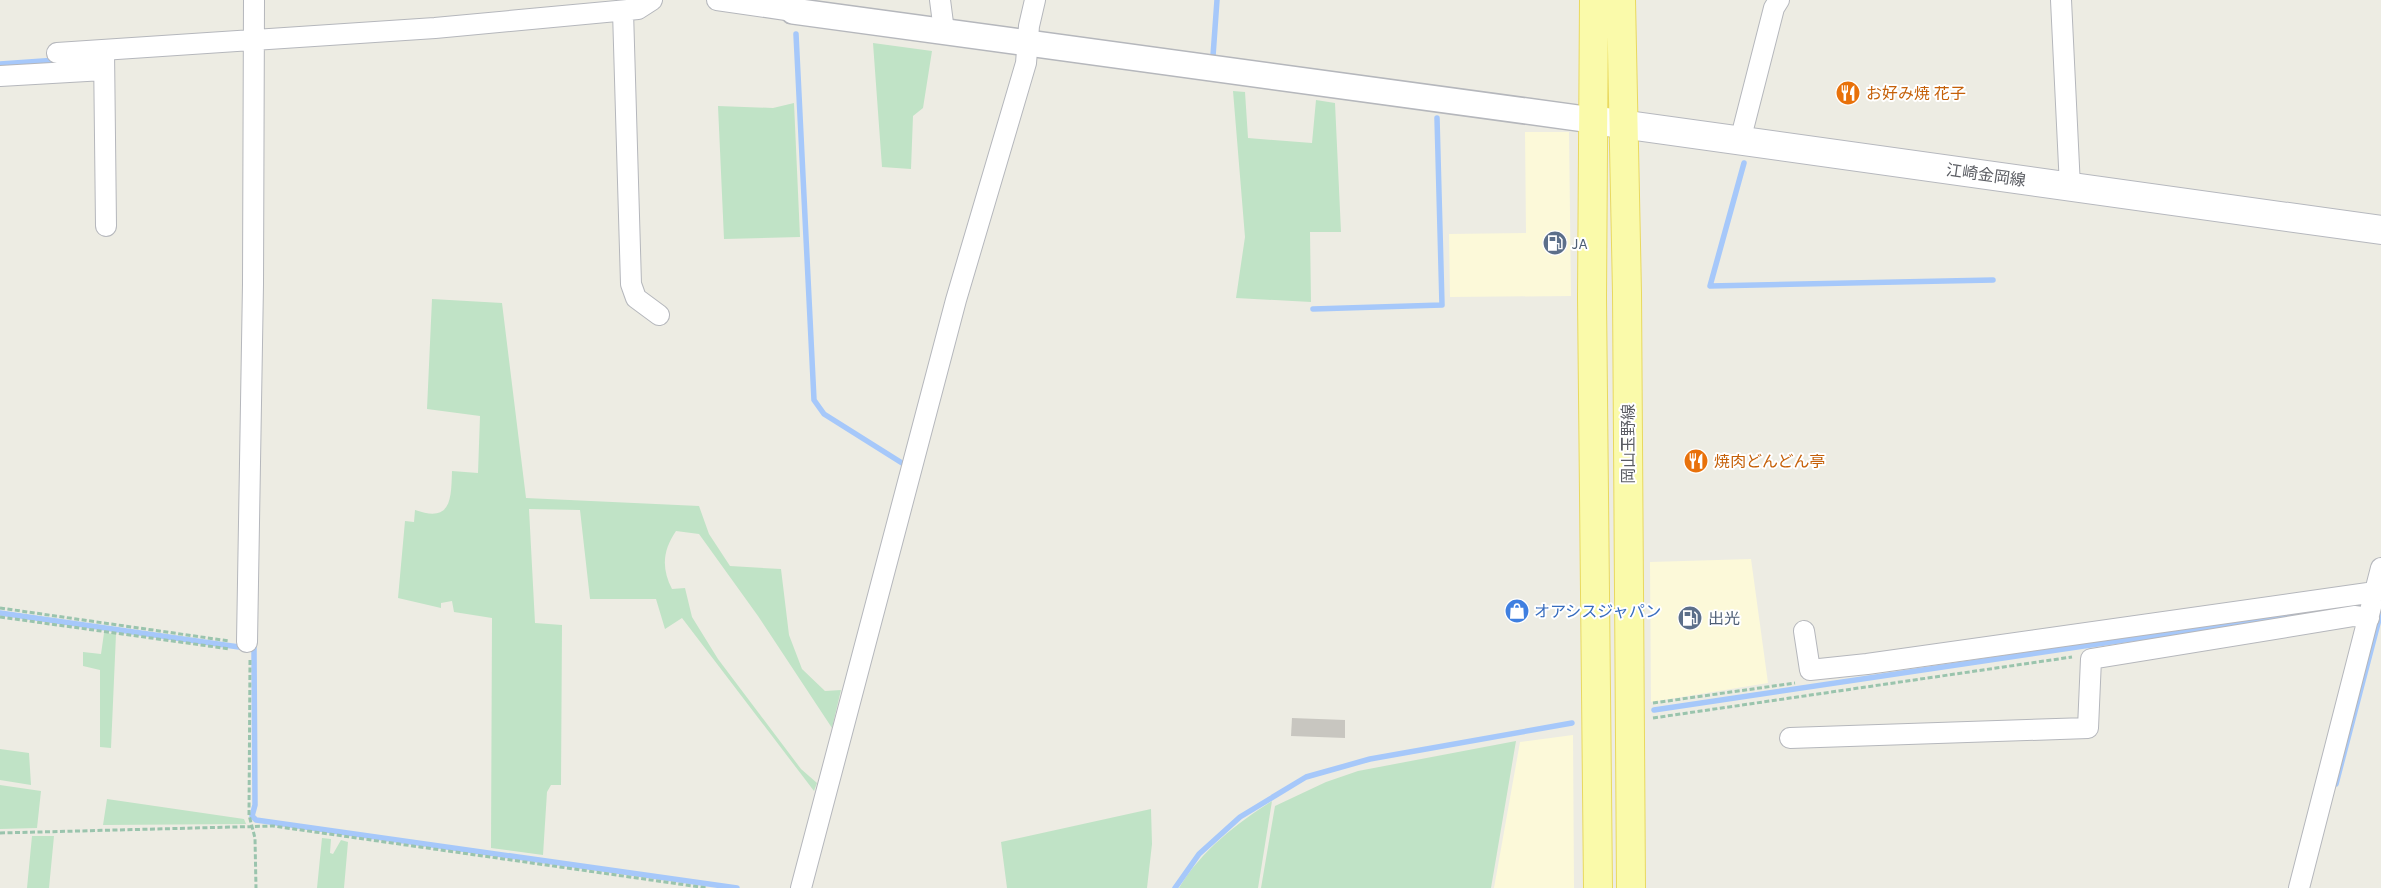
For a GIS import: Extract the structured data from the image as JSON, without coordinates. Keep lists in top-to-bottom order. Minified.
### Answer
{"streets":{"main road":["江崎金岡線","岡山玉野線"]},"crossings":[["江崎金岡線","岡山玉野線"]],"places":{"restaurant":["お好み焼 花子","焼肉どんどん亭"],"fuel station":["JA","出光"],"shop":["オアシスジャパン"]}}
